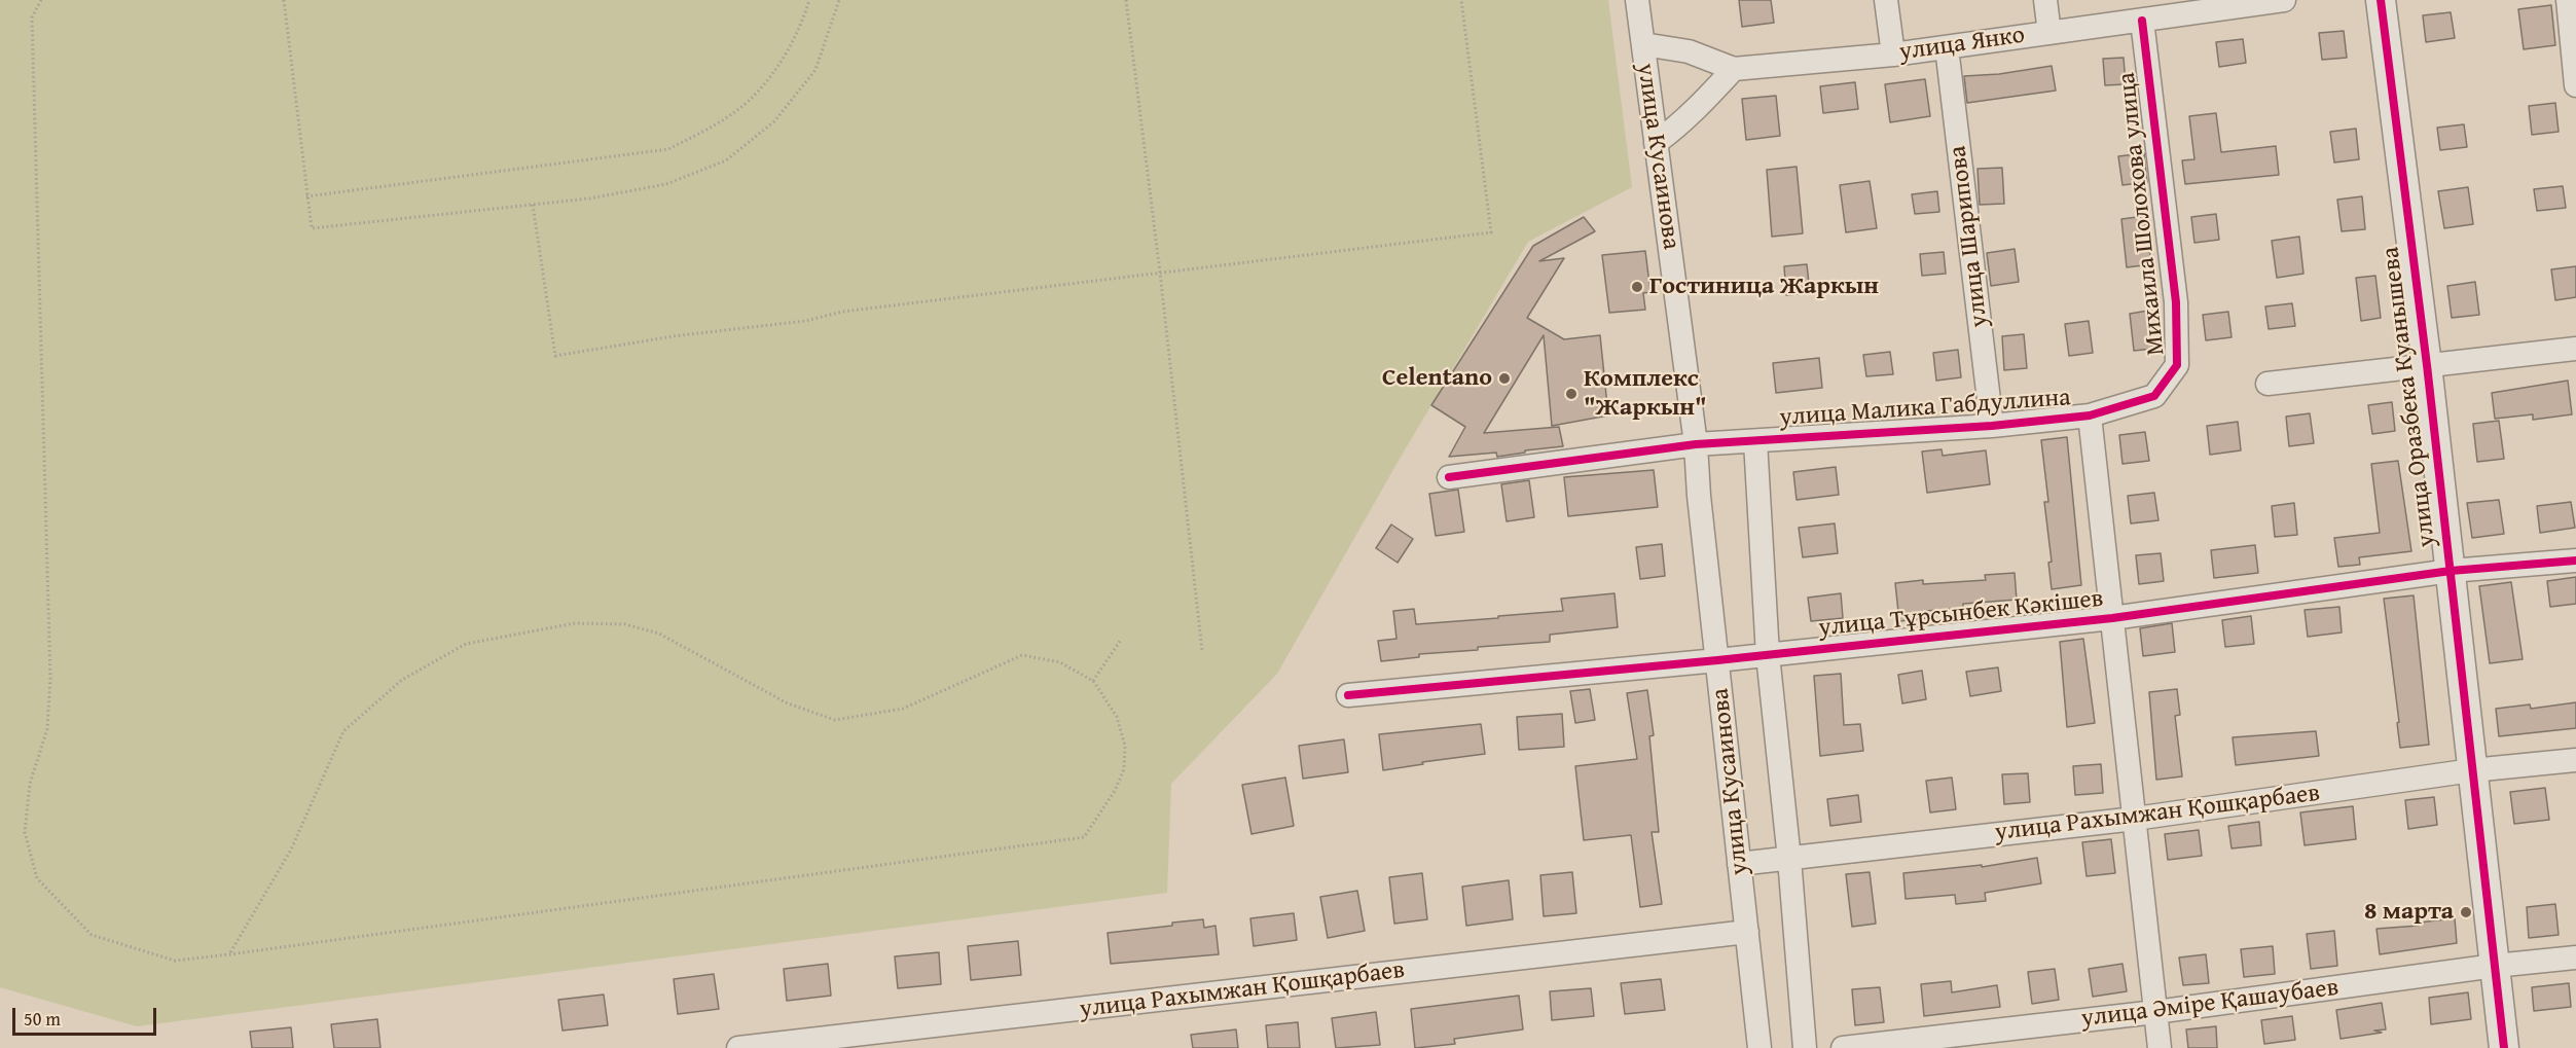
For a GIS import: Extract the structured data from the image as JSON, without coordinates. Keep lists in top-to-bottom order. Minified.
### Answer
{"streets":{"street":["улица Янко","улица Кусаинова","Михаила Шолохова улица","улица Шарипова","улица Оразбека Куанышева","улица Малика Габдуллина","улица Тұрсынбек Кәкішев","улица Рахымжан Қошқарбаев","улица Әміре Қашаубаев"]},"crossings":[["улица Янко","улица Кусаинова"],["улица Янко","Михаила Шолохова улица"],["улица Янко","улица Шарипова"],["улица Кусаинова","улица Малика Габдуллина"],["улица Кусаинова","улица Тұрсынбек Кәкішев"],["улица Кусаинова","улица Рахымжан Қошқарбаев"],["Михаила Шолохова улица","улица Малика Габдуллина"],["улица Шарипова","улица Малика Габдуллина"],["улица Оразбека Куанышева","улица Тұрсынбек Кәкішев"],["улица Оразбека Куанышева","улица Рахымжан Қошқарбаев"],["улица Оразбека Куанышева","улица Әміре Қашаубаев"]],"places":["Гостиница Жаркын","Celentano","Комплекс \"Жаркын\"","8 марта"],"scale_bar":"50 m"}
